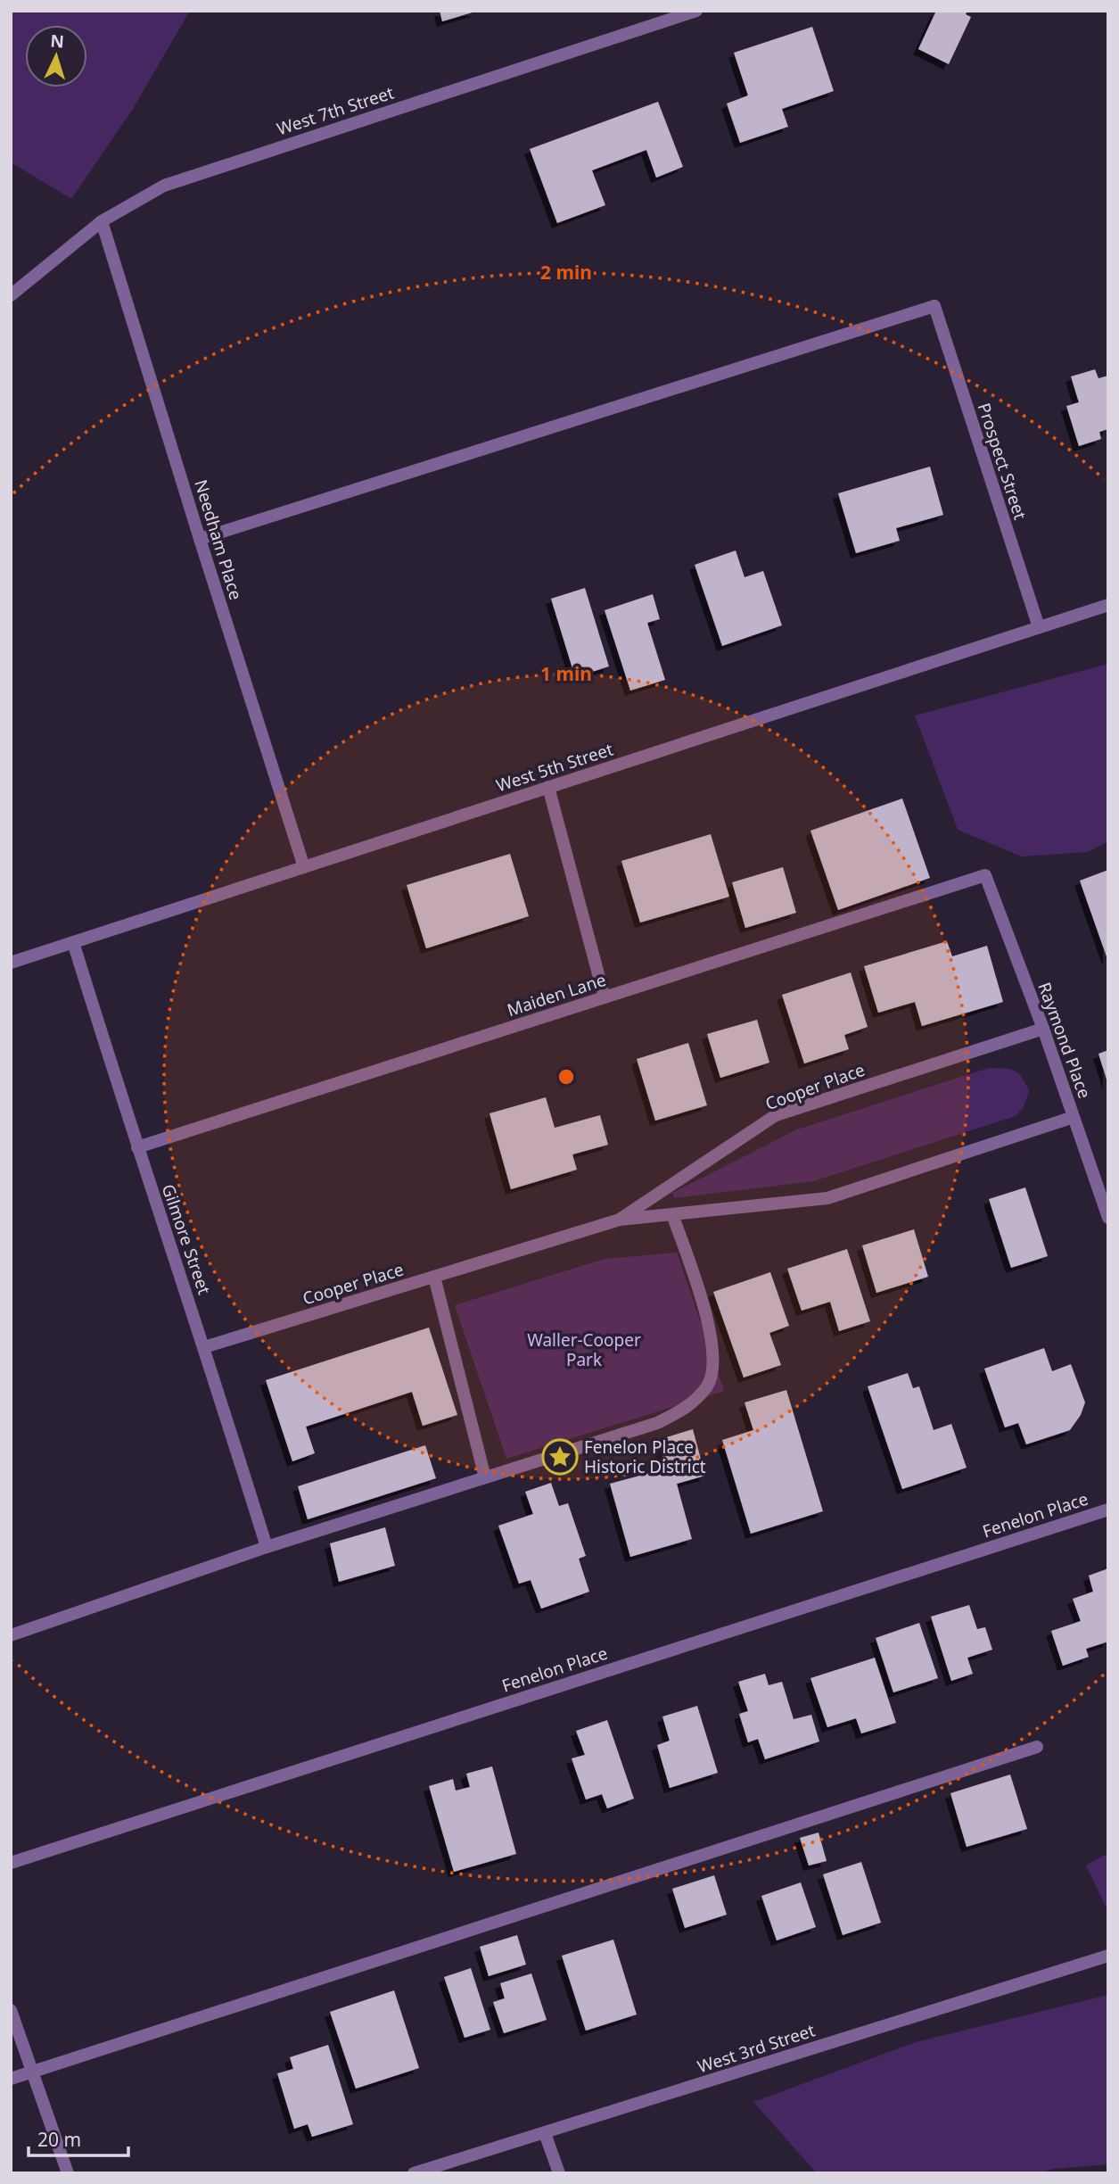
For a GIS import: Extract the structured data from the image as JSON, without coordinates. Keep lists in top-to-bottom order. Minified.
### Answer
{"streets":{"street":["West 7th Street","Prospect Street","Needham Place","West 5th Street","Maiden Lane","Raymond Place","Cooper Place","Gilmore Street","Fenelon Place","West 3rd Street"]},"crossings":[["West 7th Street","Needham Place"],["Prospect Street","Needham Place"],["Prospect Street","West 5th Street"],["Needham Place","West 5th Street"],["West 5th Street","Gilmore Street"],["Maiden Lane","Raymond Place"],["Maiden Lane","Gilmore Street"],["Raymond Place","Cooper Place"],["Cooper Place","Gilmore Street"]],"parks":["Waller-Cooper Park"],"places":{"place":["Fenelon Place Historic District"]},"scale_bar":"20 m","north":"top","rings":["2 min","1 min"]}
